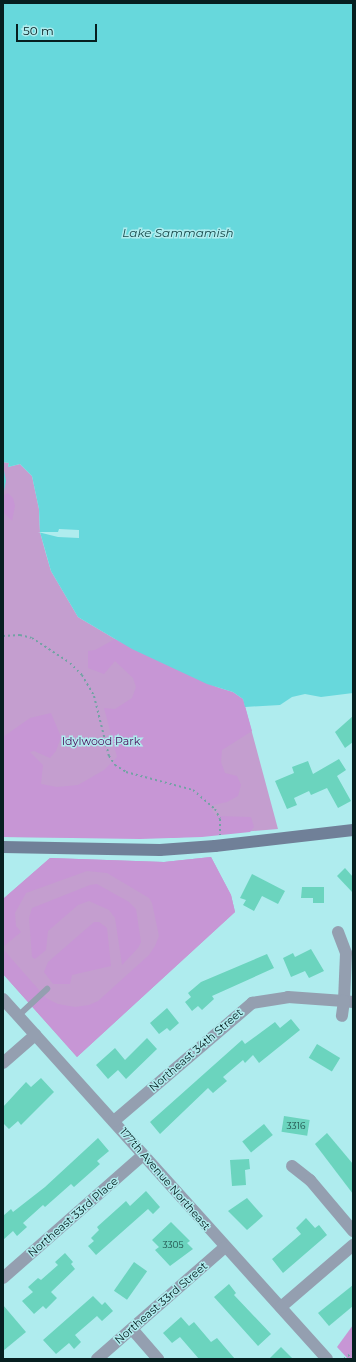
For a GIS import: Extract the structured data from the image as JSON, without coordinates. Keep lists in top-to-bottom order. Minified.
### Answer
{"streets":{"street":["Northeast 34th Street","177th Avenue Northeast","Northeast 33rd Place","Northeast 33rd Street"]},"crossings":[["Northeast 34th Street","177th Avenue Northeast"],["177th Avenue Northeast","Northeast 33rd Place"],["177th Avenue Northeast","Northeast 33rd Street"]],"water":["Lake Sammamish"],"parks":["Idylwood Park"],"house_numbers":["3316","3305"],"scale_bar":"50 m"}
